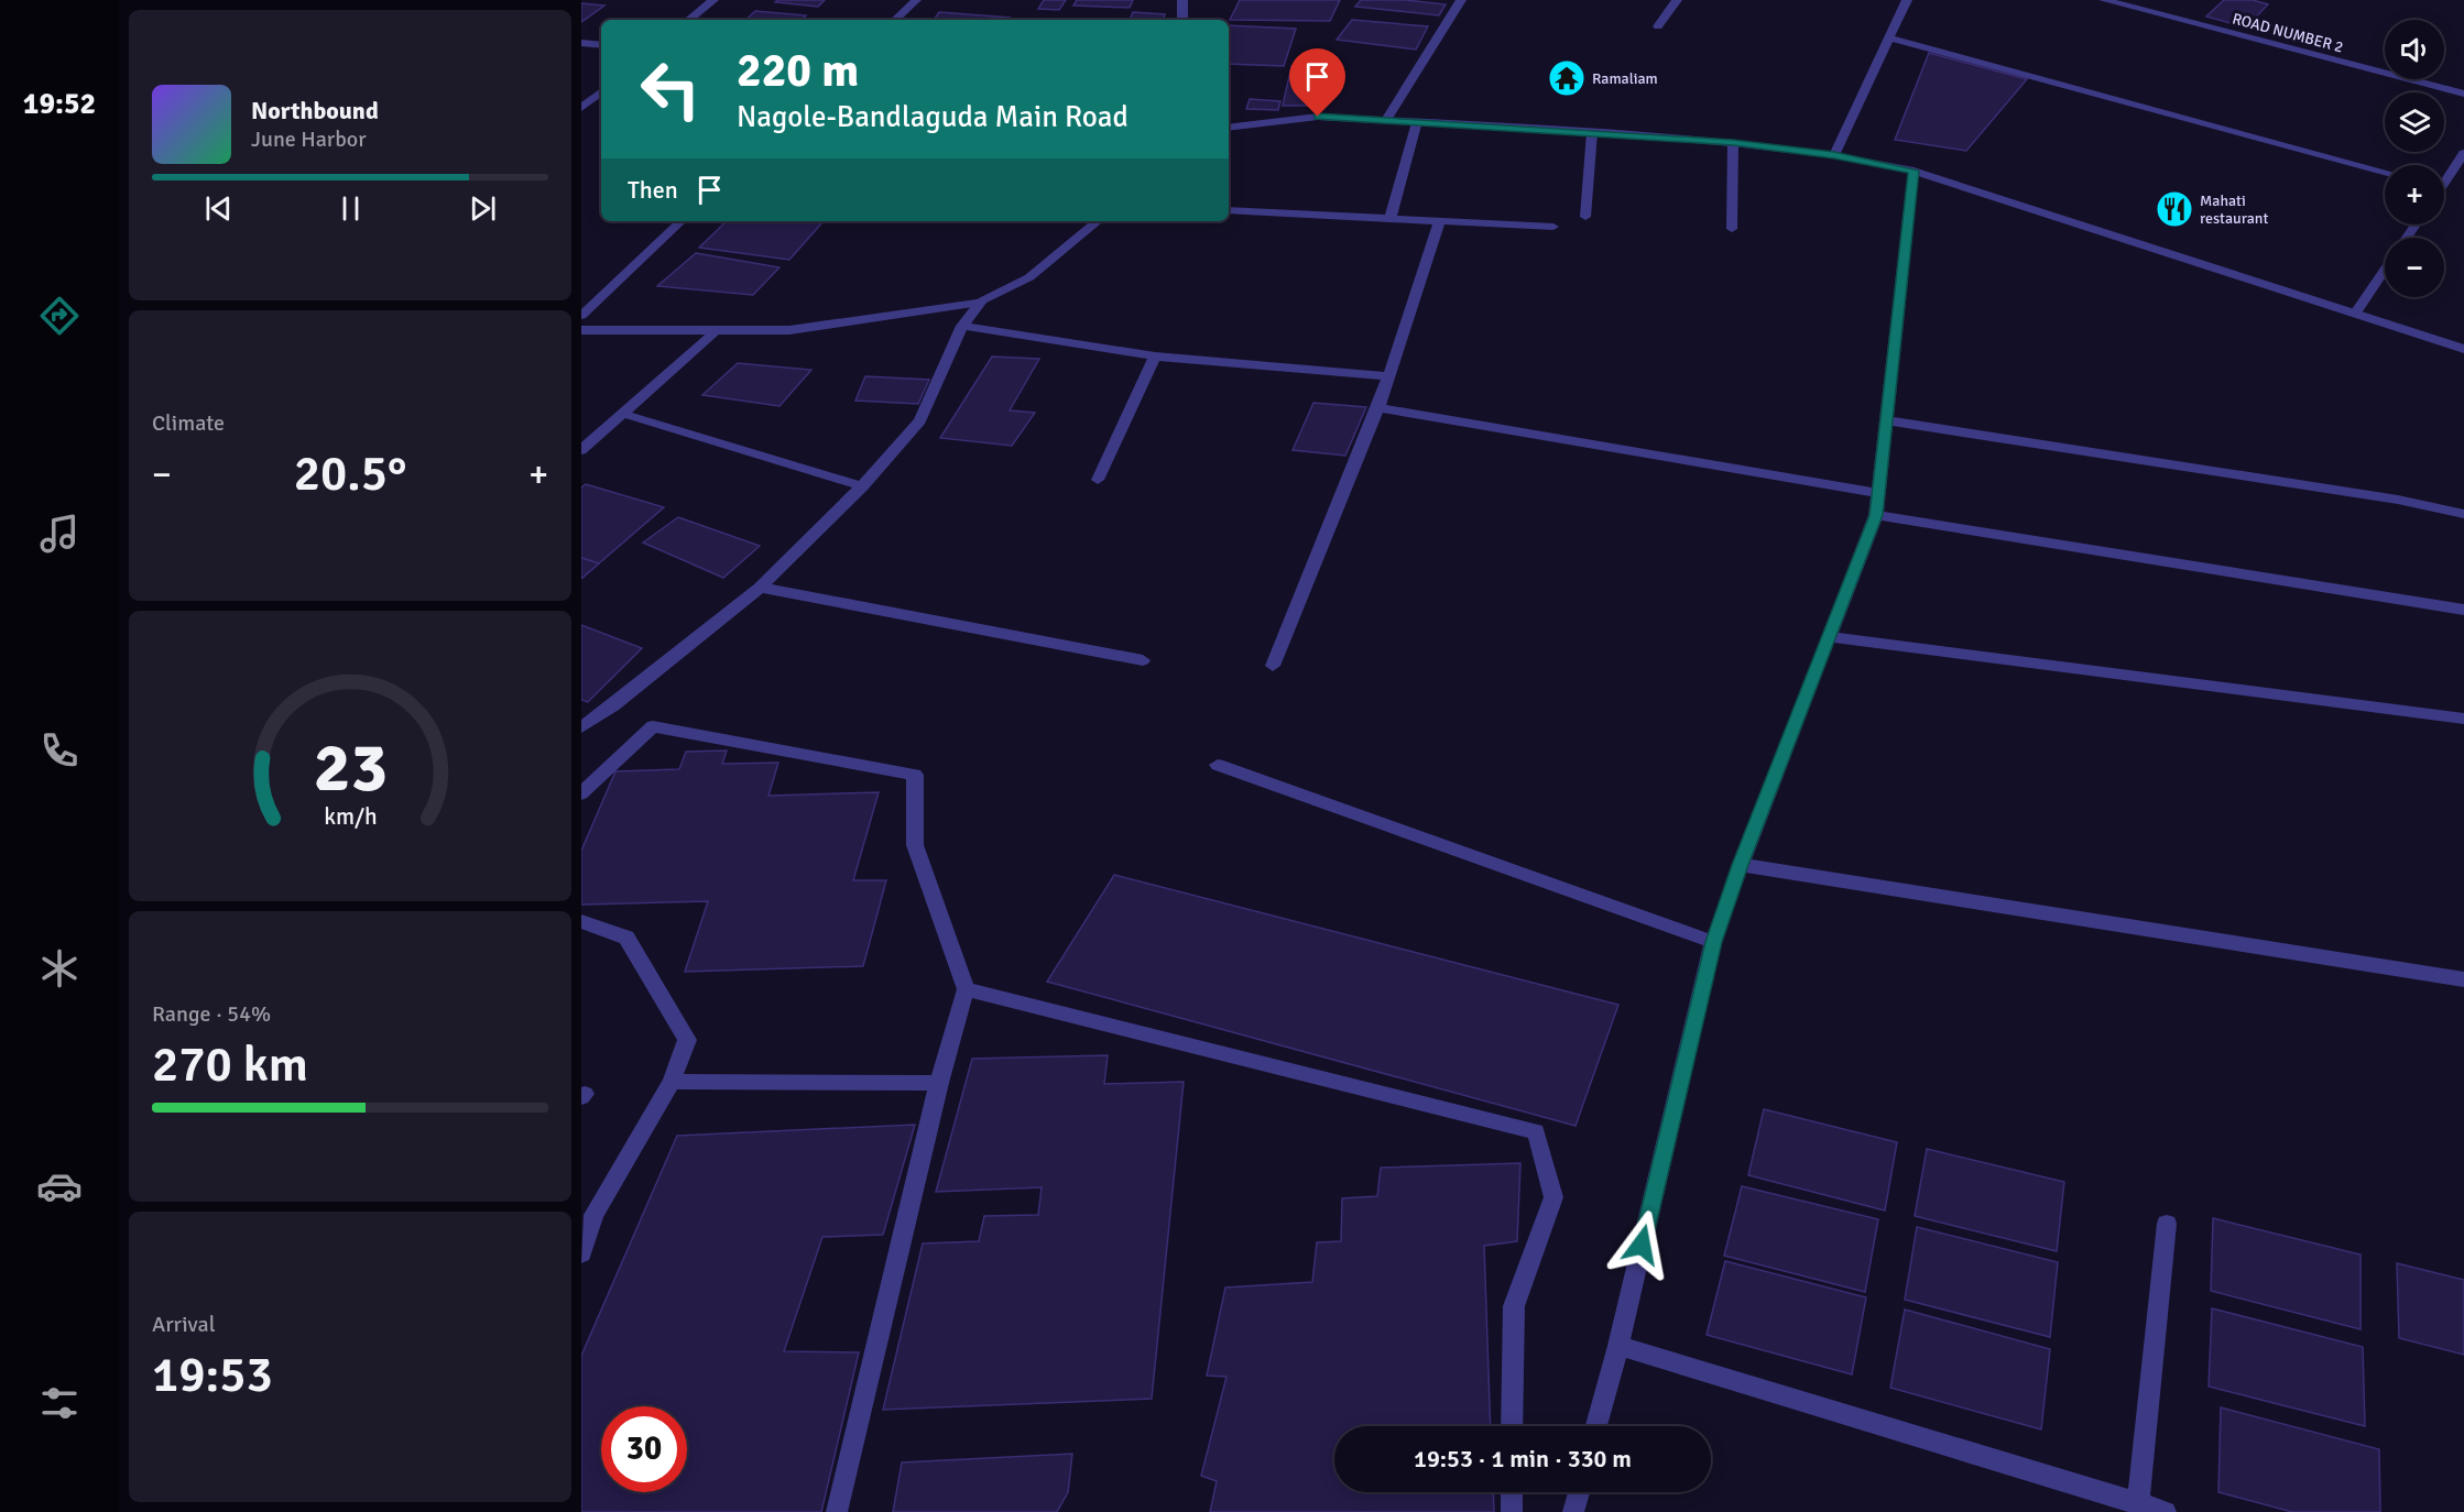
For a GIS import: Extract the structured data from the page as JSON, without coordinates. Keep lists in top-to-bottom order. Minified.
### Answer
{"streets":{"street":["ROAD NUMBER 2"]},"places":{"temple":["Ramaliam"],"restaurant":["Mahati restaurant"]},"page":{"tabs":"19:52","map_buttons":["+","−"],"turn":["220 m","Nagole-Bandlaguda Main Road"],"song":["Northbound","June Harbor"],"then":"Then","tile":["Climate",["Range · 54%","270 km"],["Arrival","19:53"]],"heat":["−","20.5°","+"],"limit":"30","trip":"19:53 · 1 min · 330 m","gauge":["23","km/h"]}}
